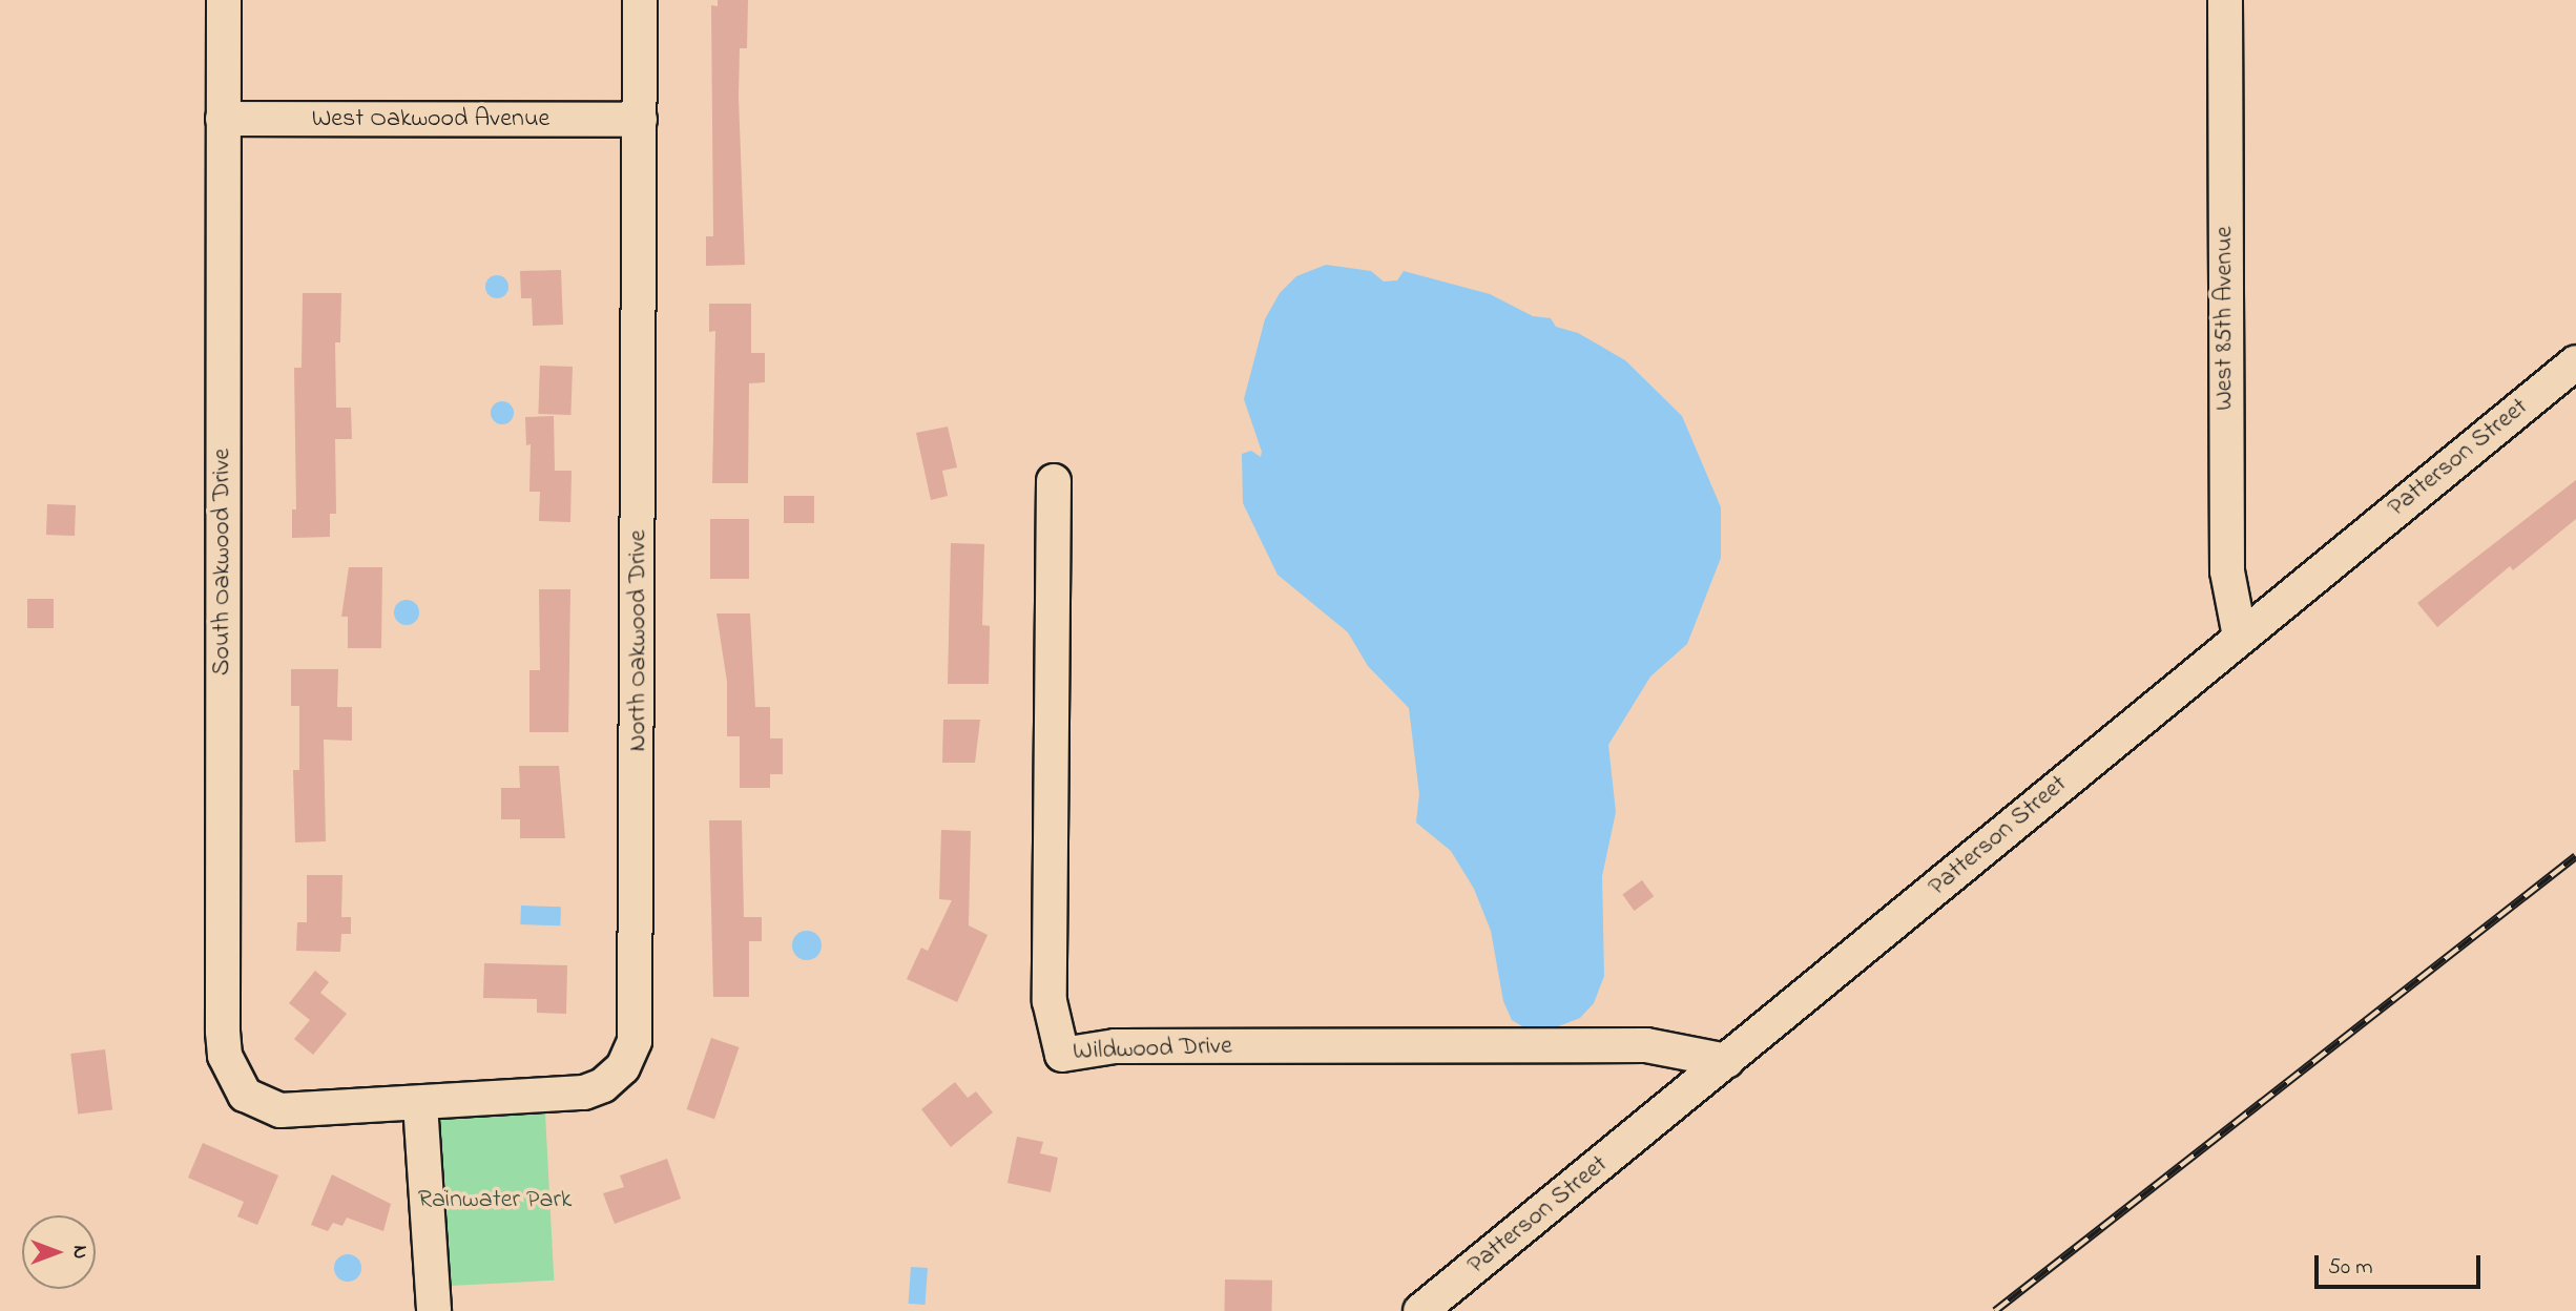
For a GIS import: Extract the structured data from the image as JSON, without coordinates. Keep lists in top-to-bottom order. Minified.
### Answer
{"streets":{"street":["West Oakwood Avenue","West 85th Avenue","Patterson Street","South Oakwood Drive","North Oakwood Drive","Wildwood Drive"]},"crossings":[["West Oakwood Avenue","South Oakwood Drive"],["West Oakwood Avenue","North Oakwood Drive"],["West 85th Avenue","Patterson Street"],["Patterson Street","Wildwood Drive"],["South Oakwood Drive","North Oakwood Drive"]],"parks":["Rainwater Park"],"scale_bar":"50 m","north":"right"}
